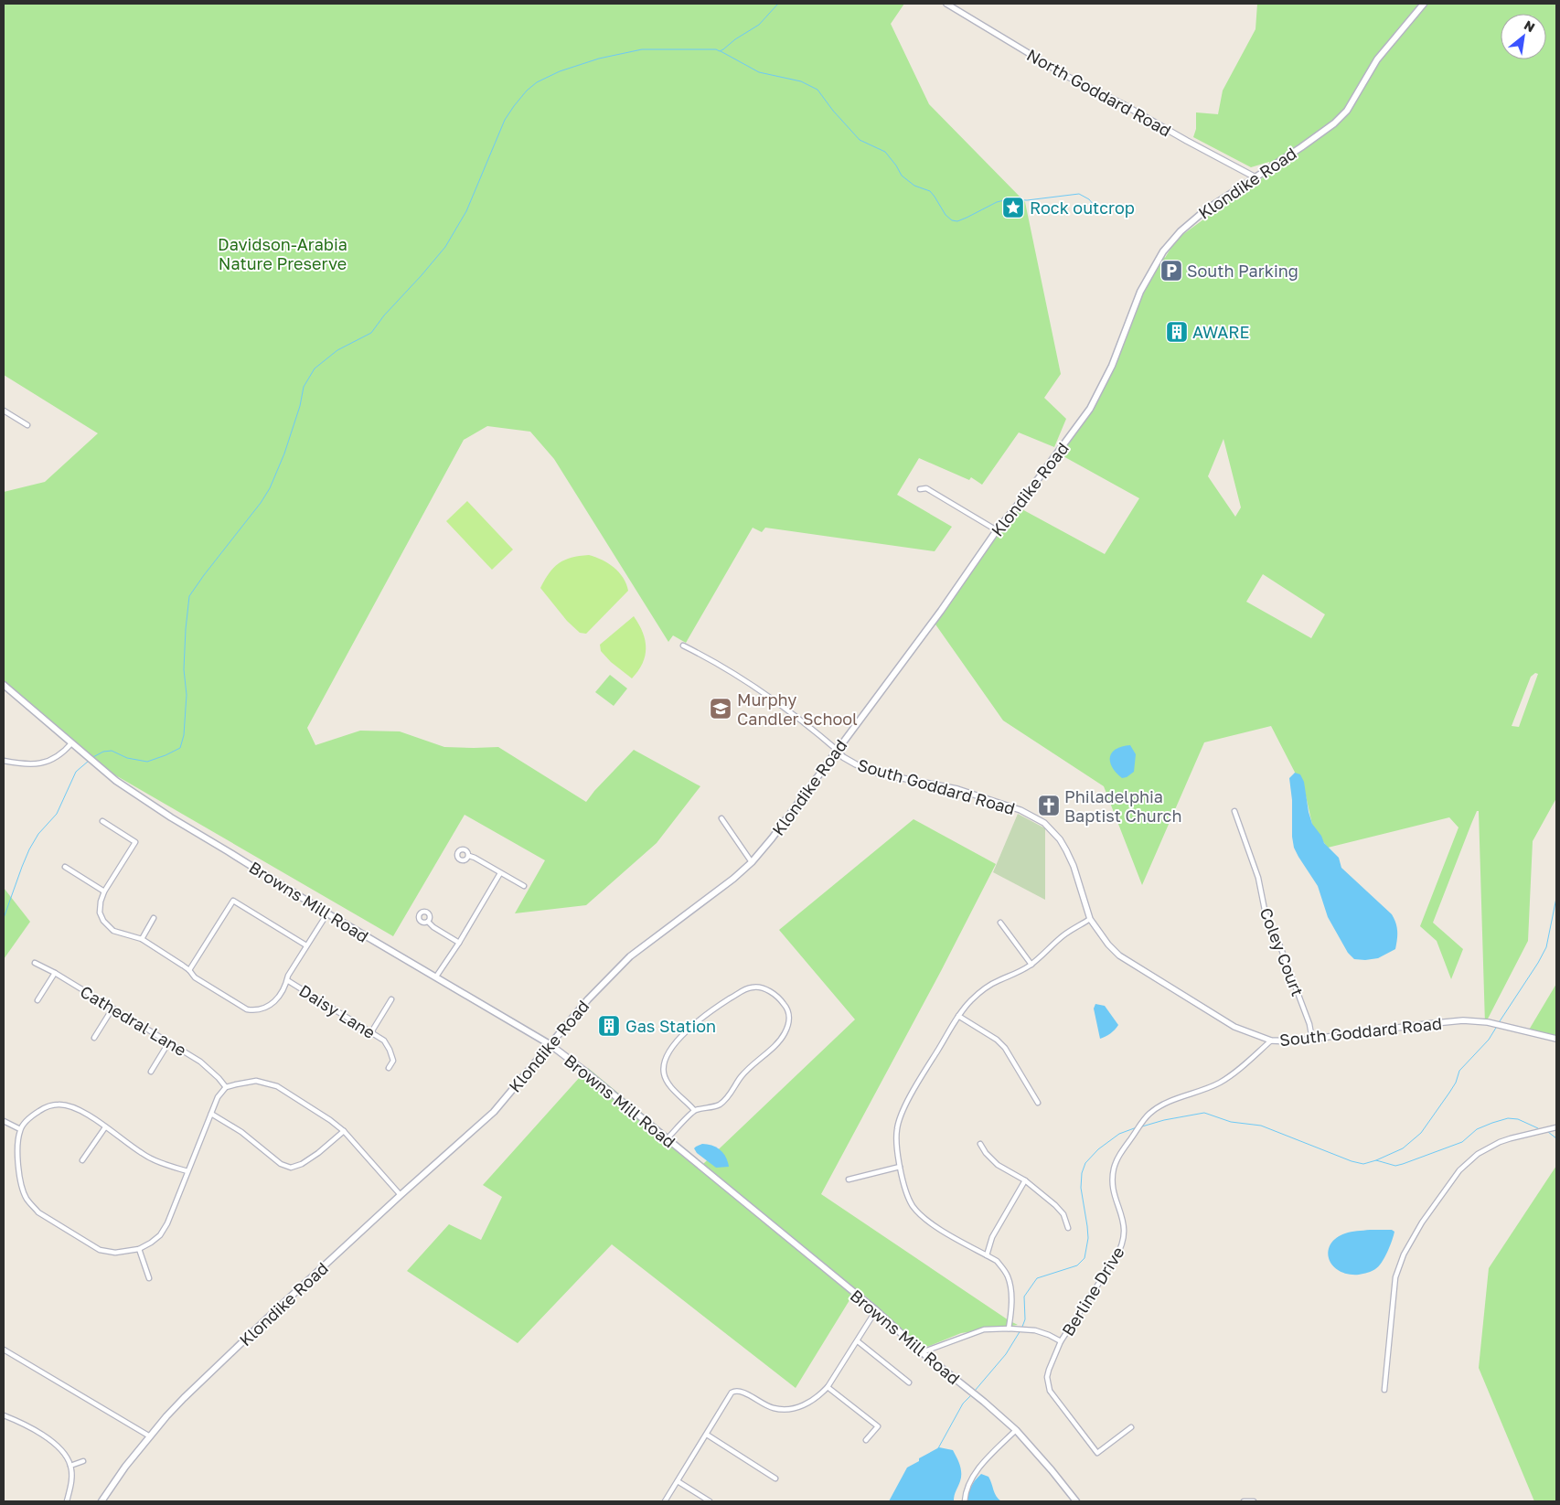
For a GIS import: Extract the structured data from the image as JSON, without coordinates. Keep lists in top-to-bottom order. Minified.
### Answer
{"streets":{"main road":["Klondike Road","Browns Mill Road"],"street":["North Goddard Road","South Goddard Road","Coley Court","Daisy Lane","Cathedral Lane","Berline Drive"]},"crossings":[["North Goddard Road","Klondike Road"],["Klondike Road","South Goddard Road"],["Klondike Road","Browns Mill Road"],["South Goddard Road","Coley Court"],["South Goddard Road","Berline Drive"]],"parks":["Davidson-Arabia Nature Preserve"],"places":{"place":["Rock outcrop"],"parking":["South Parking"],"building":["AWARE","Gas Station"],"school or university":["Murphy Candler School"],"church":["Philadelphia Baptist Church"]},"north":"top right"}
